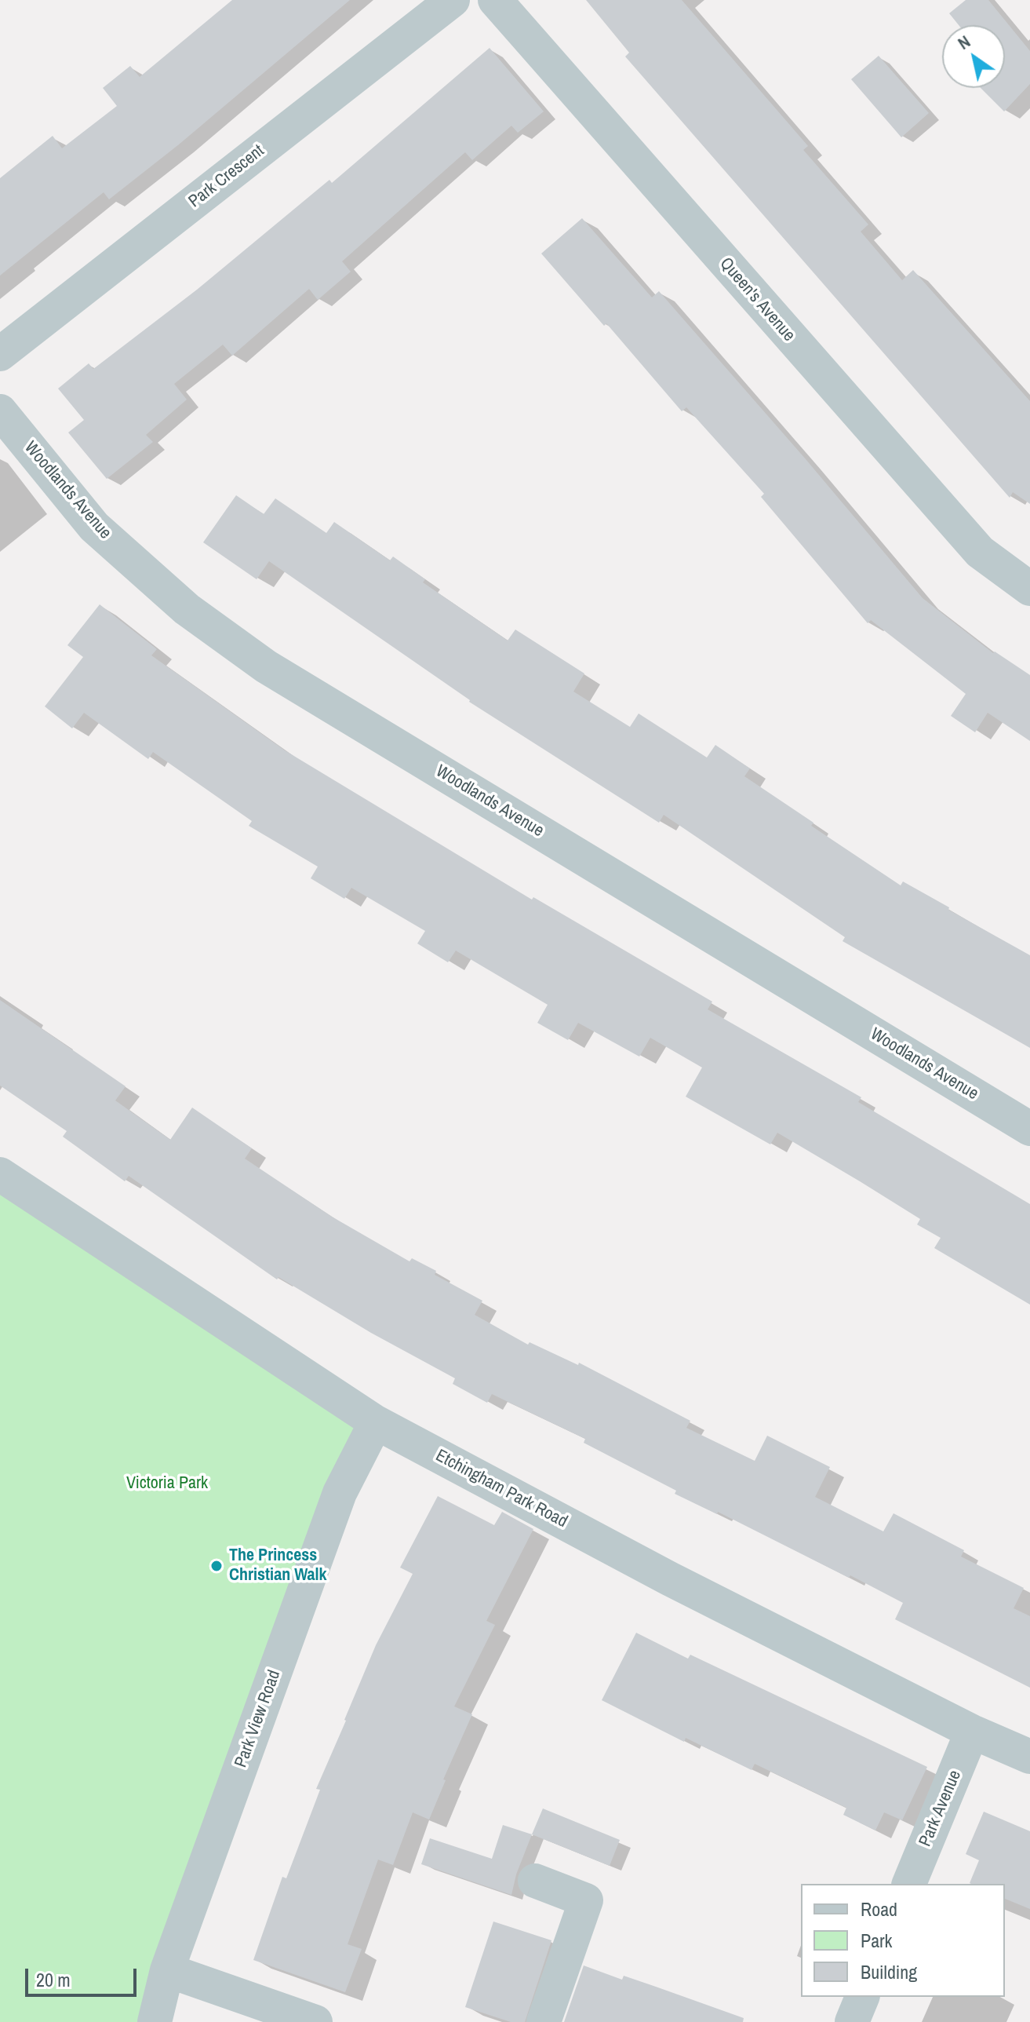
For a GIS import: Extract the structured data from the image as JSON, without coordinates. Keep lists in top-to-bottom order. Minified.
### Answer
{"streets":{"street":["Park Crescent","Queen's Avenue","Woodlands Avenue","Etchingham Park Road","Park View Road","Park Avenue"]},"crossings":[["Etchingham Park Road","Park View Road"],["Etchingham Park Road","Park Avenue"]],"parks":["Victoria Park"],"places":["The Princess Christian Walk"],"legend":["Road","Park","Building"],"scale_bar":"20 m","north":"top left"}
